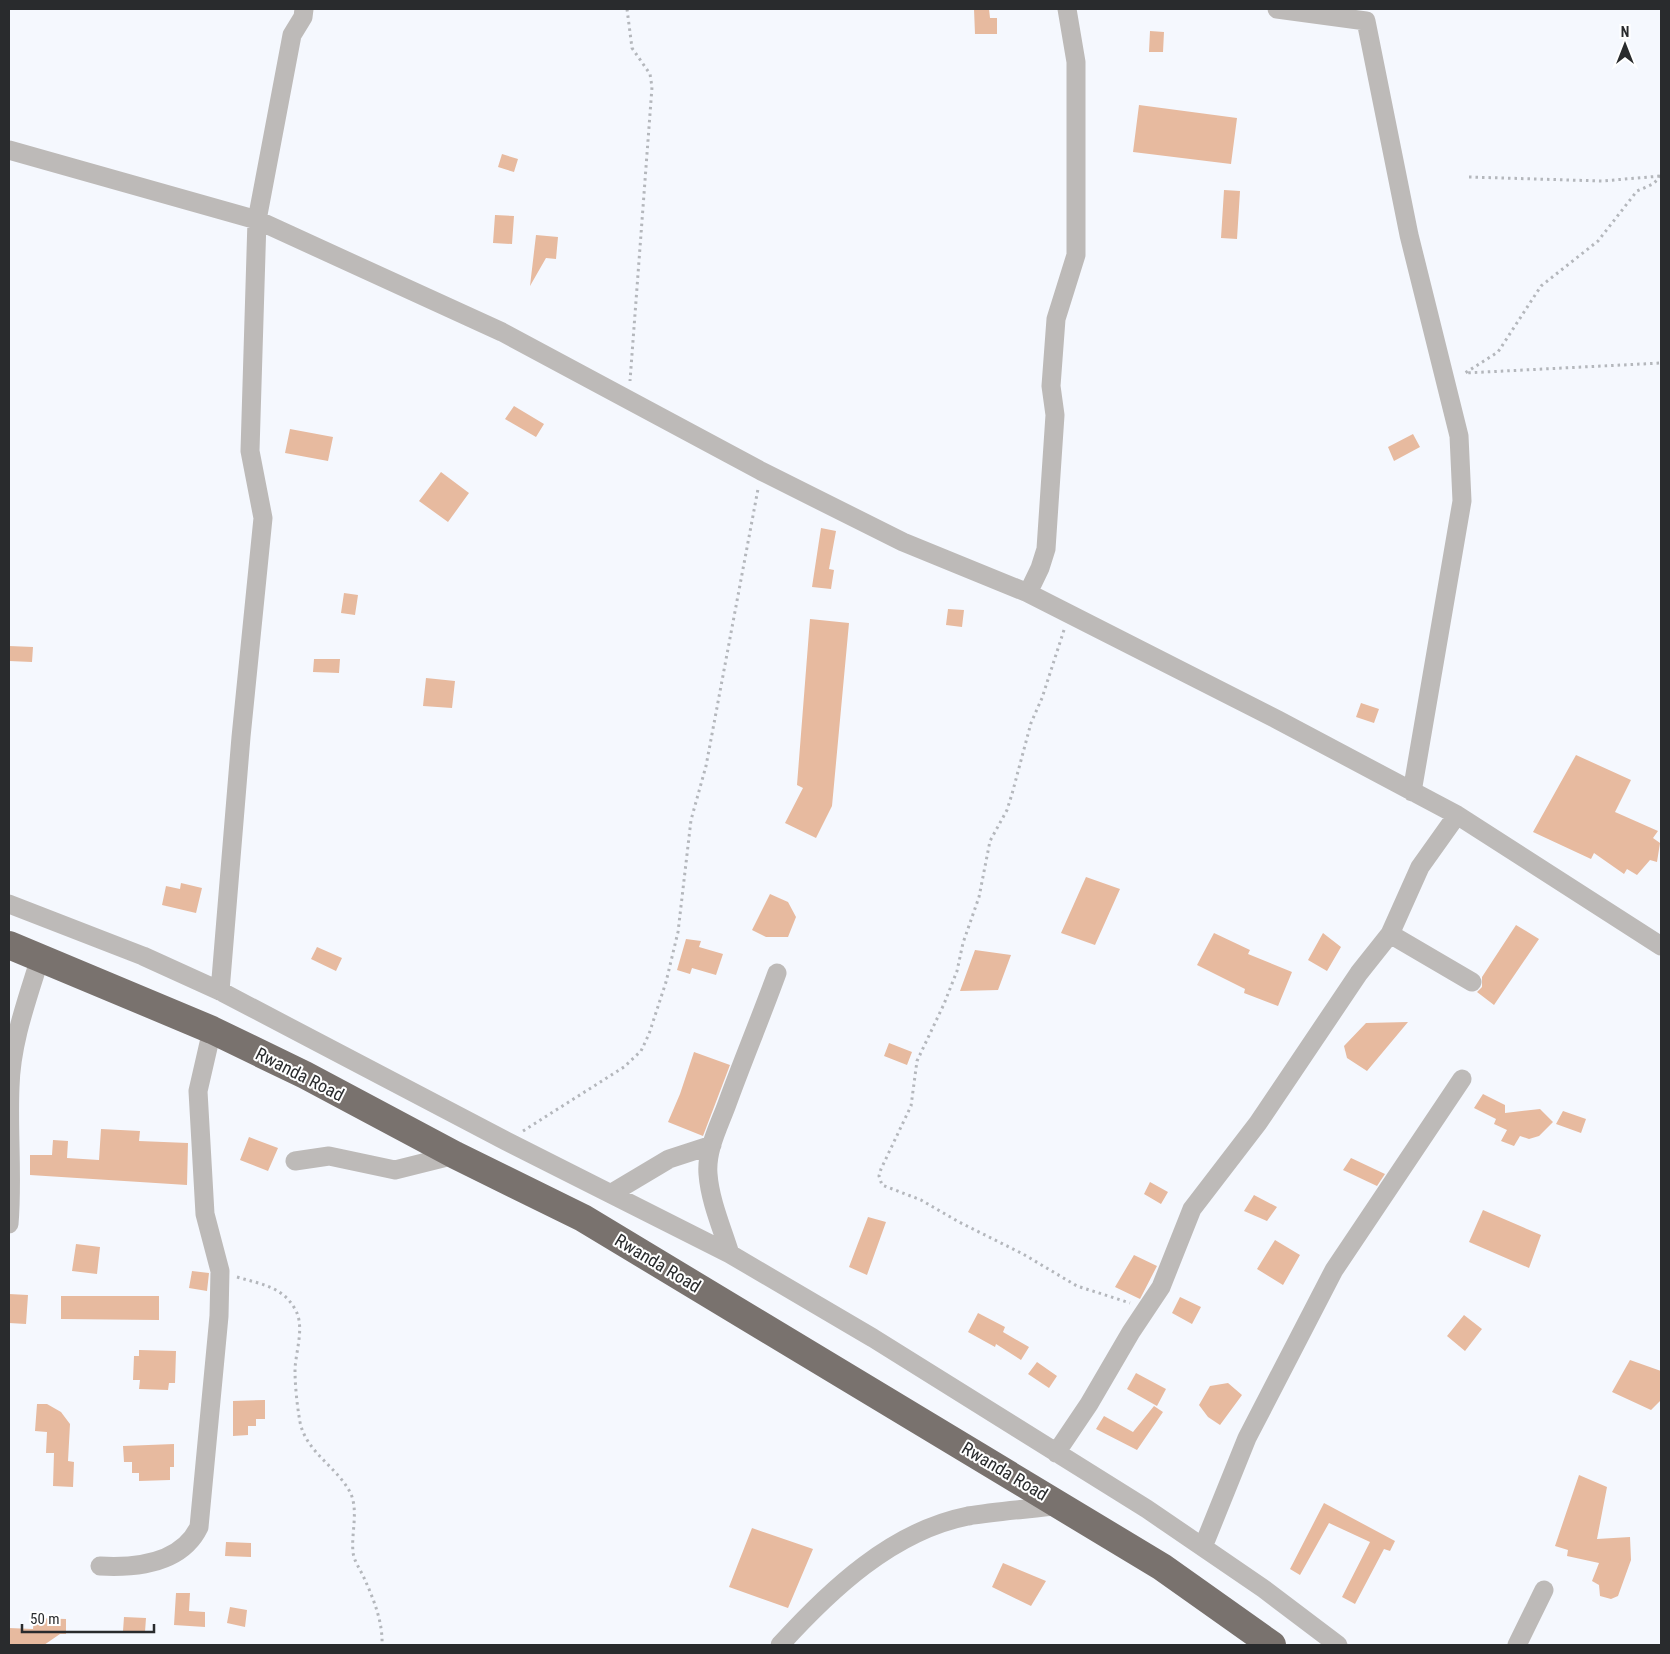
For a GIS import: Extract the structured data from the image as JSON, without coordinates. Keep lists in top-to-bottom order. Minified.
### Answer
{"streets":{"highway":["Rwanda Road"]},"scale_bar":"50 m","north":"top"}
